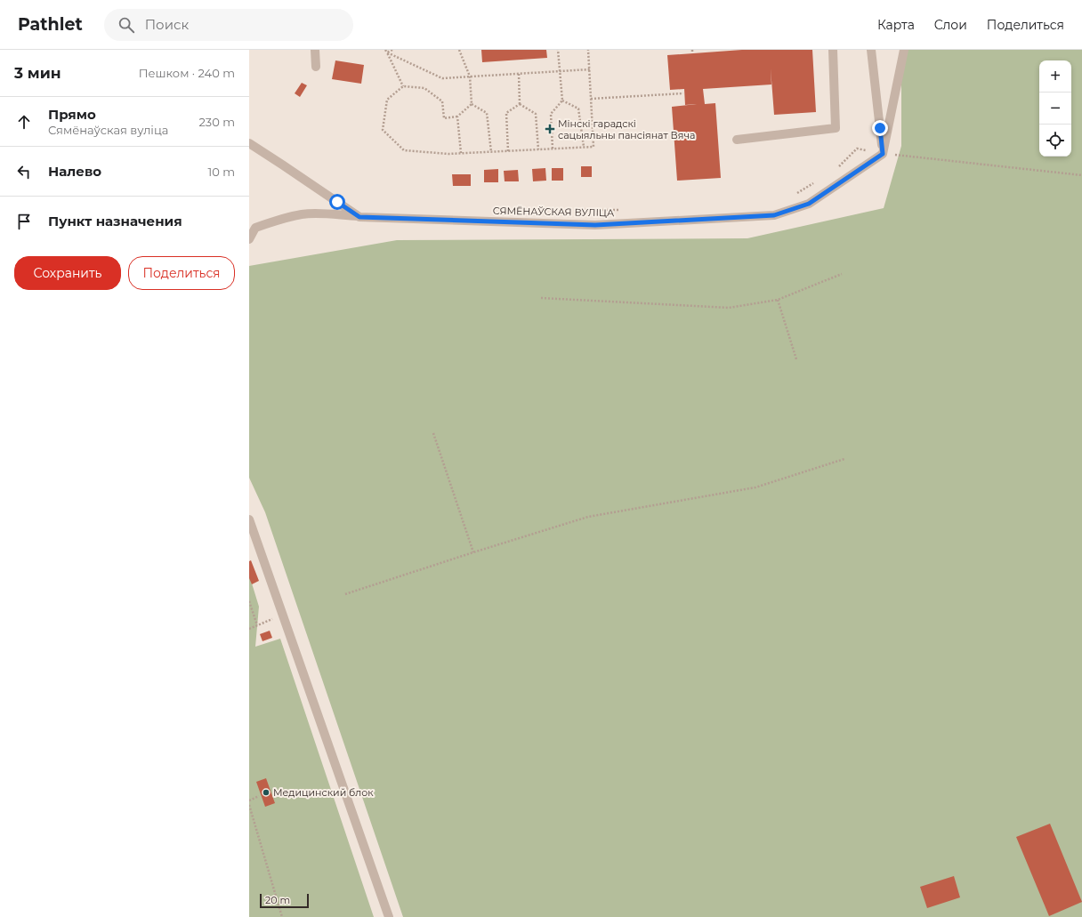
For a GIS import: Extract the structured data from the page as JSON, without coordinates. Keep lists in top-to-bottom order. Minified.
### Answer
{"streets":{"street":["СЯМЁНАЎСКАЯ ВУЛІЦА"]},"places":{"health":["Мінскі гарадскі сацыяльны пансіянат Вяча"],"other":["Медицинский блок"]},"scale_bar":"20 m","page":{"header":"Pathlet","search":"Поиск","nav":["Карта","Слои","Поделиться"],"heading":["3 мин","Пешком · 240 m"],"map_buttons":["+","−"],"list":[["Прямо","Сямёнаўская вуліца","230 m"],["Налево","10 m"],"Пункт назначения"],"buttons":["Сохранить","Поделиться"],"scale":"20 m"}}
